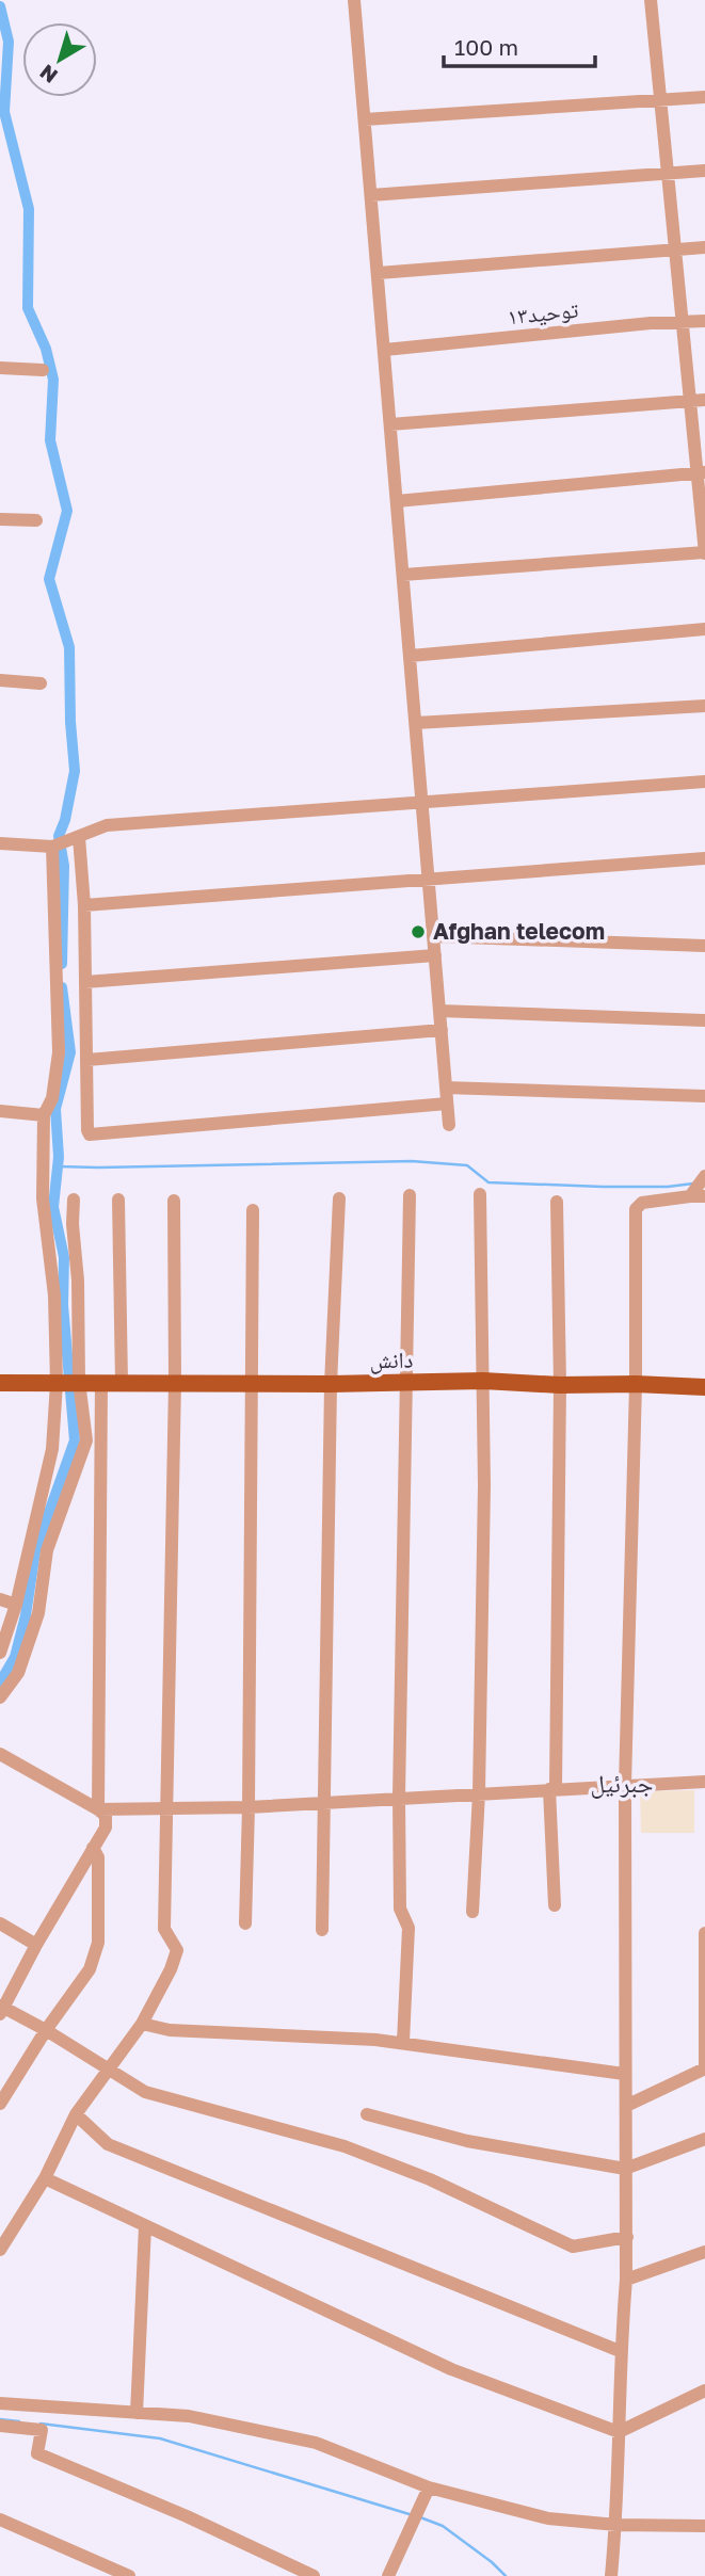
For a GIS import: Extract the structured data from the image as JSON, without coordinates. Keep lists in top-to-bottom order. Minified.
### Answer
{"streets":{"main road":["دانش"],"street":["توحید۱۳"]},"districts":["جبرئیل"],"places":["Afghan telecom"],"scale_bar":"100 m","north":"bottom left"}
